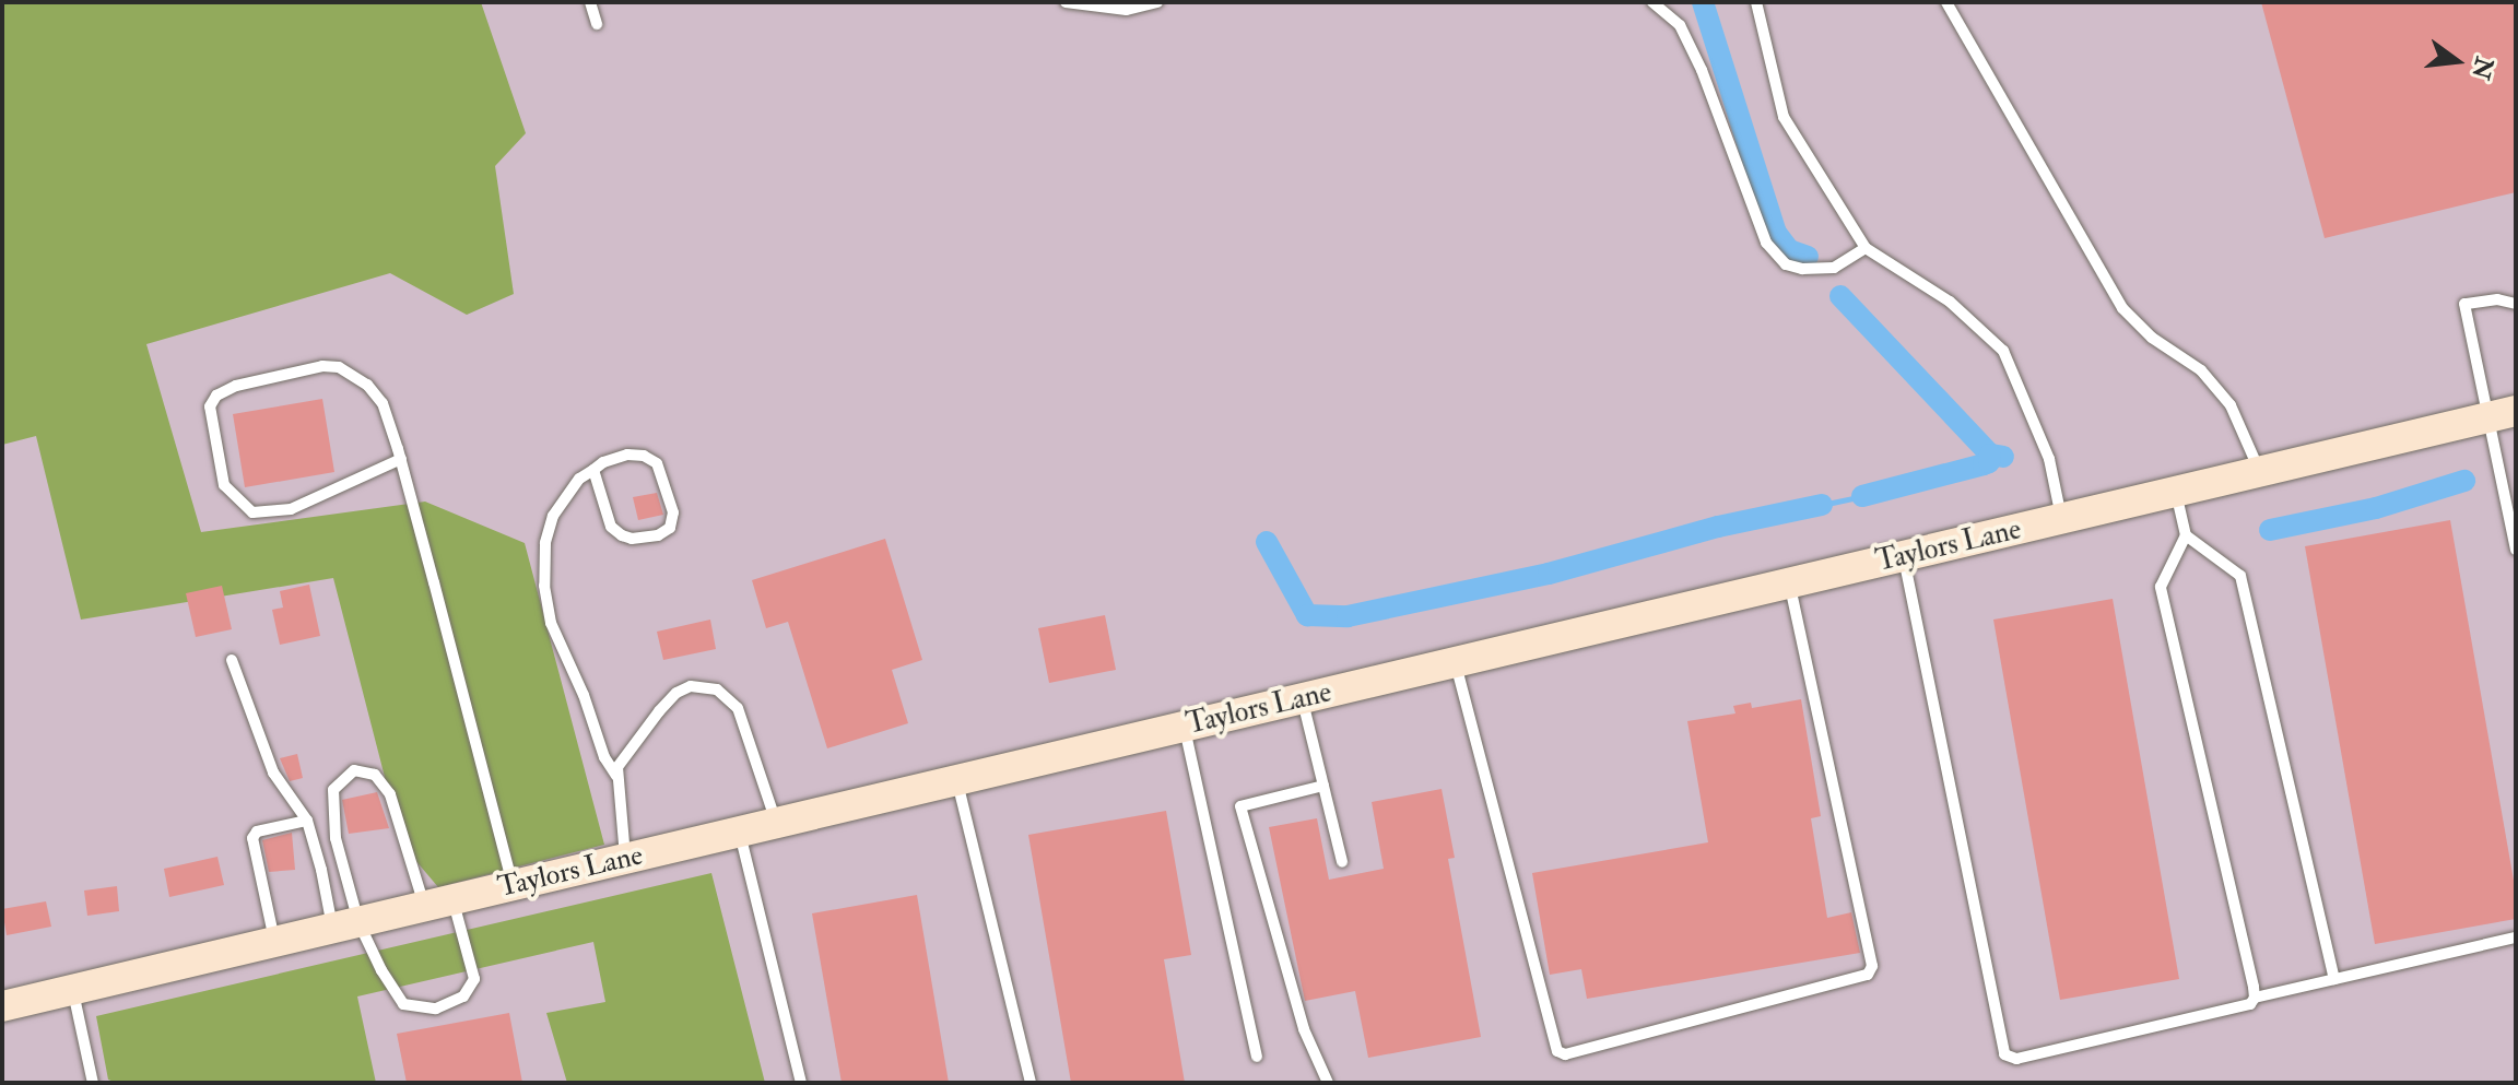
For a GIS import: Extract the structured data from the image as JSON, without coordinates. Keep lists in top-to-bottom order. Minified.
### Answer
{"streets":{"street":["Taylors Lane"]},"north":"right"}
